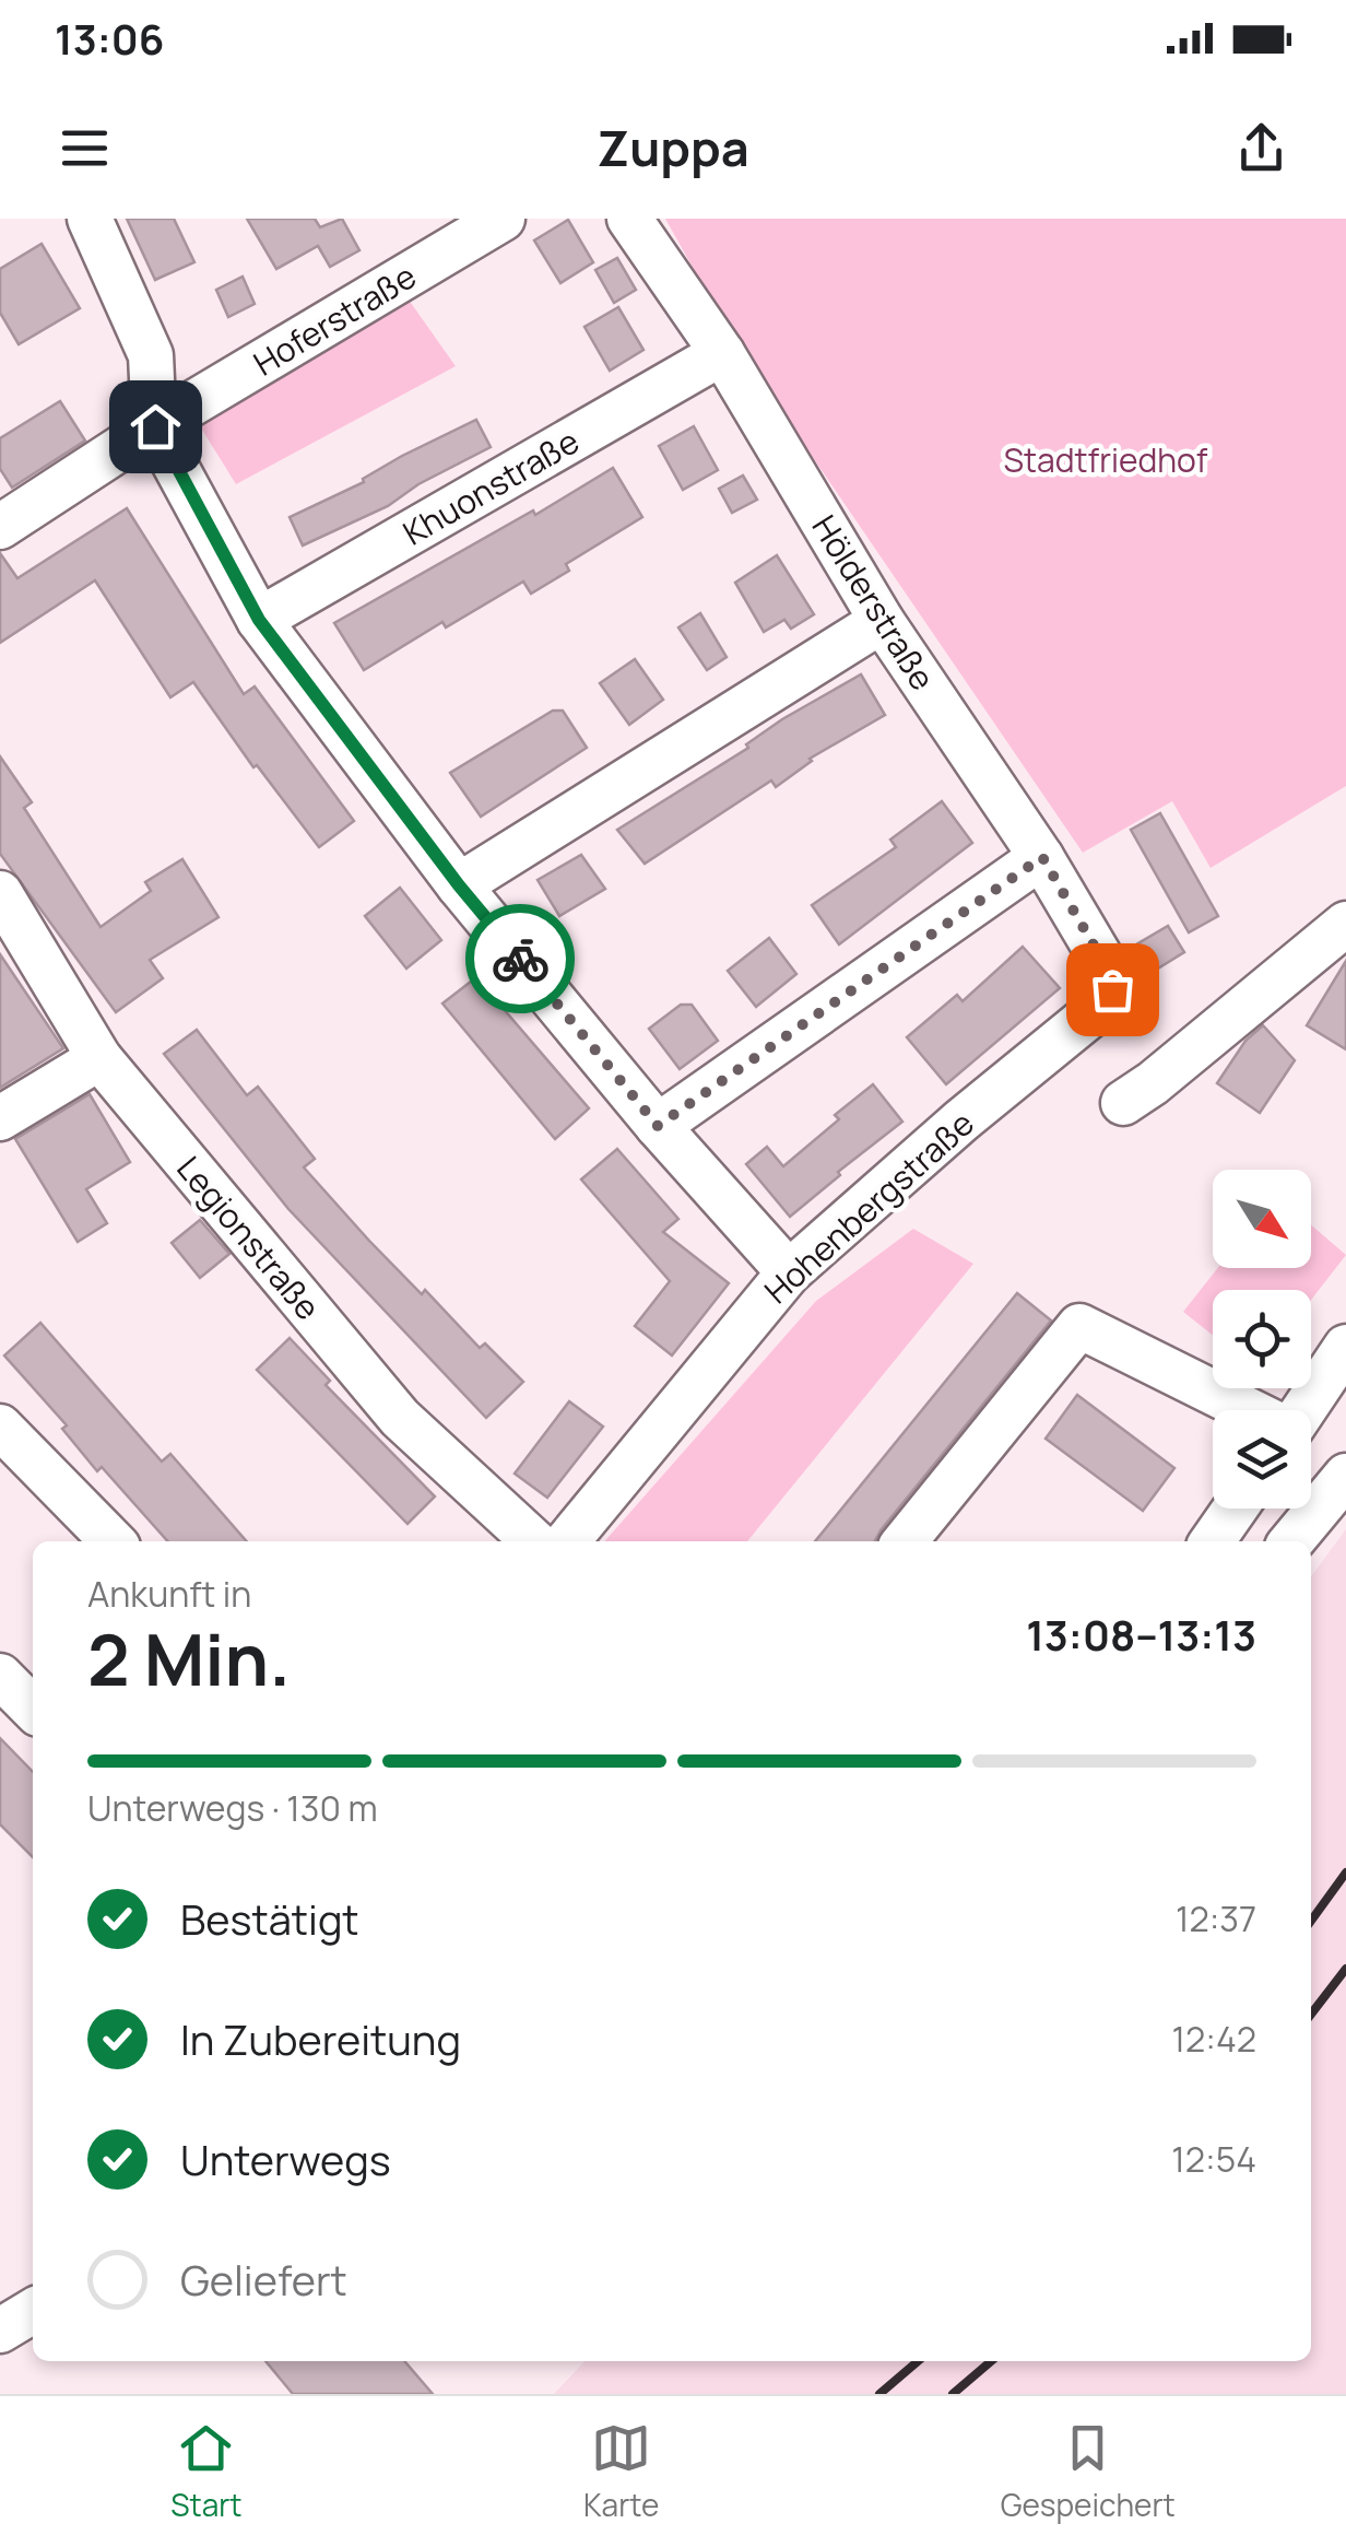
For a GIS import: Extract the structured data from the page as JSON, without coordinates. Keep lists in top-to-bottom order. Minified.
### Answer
{"streets":{"street":["Hoferstraße","Khuonstraße","Hölderstraße","Hohenbergstraße","Legionstraße"]},"crossings":[["Khuonstraße","Hölderstraße"],["Hölderstraße","Hohenbergstraße"]],"parks":["Stadtfriedhof"],"north":"bottom right","page":{"status":"13:06","header":"Zuppa","heading":["2 Min.","Ankunft in","13:08–13:13"],"bar":"Unterwegs · 130 m","list":[["Bestätigt","12:37"],["In Zubereitung","12:42"],["Unterwegs","12:54"],"Geliefert"],"tabs":["Start","Karte","Gespeichert"]}}
